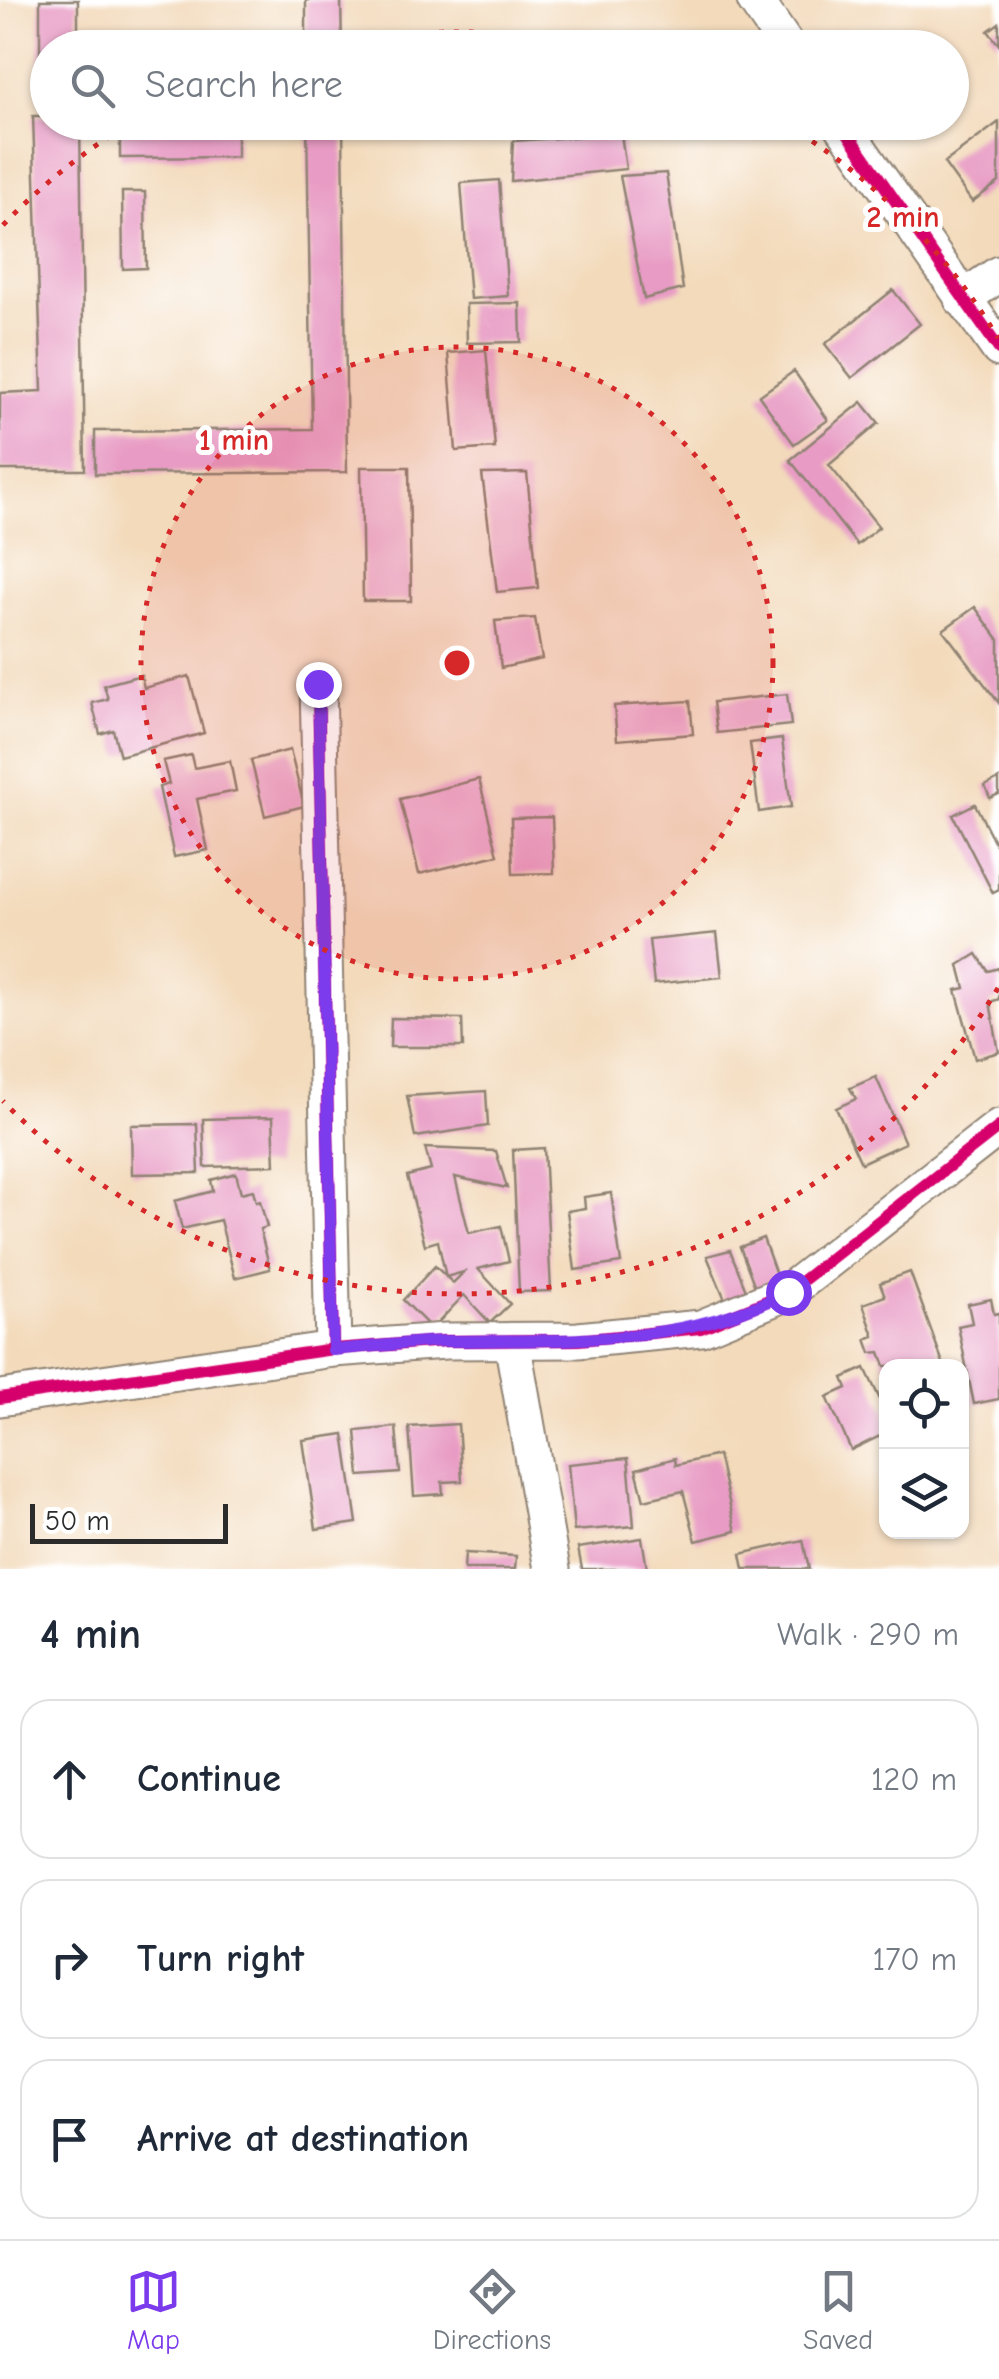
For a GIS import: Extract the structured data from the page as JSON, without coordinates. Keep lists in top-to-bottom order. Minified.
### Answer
{"scale_bar":"50 m","page":{"search":"Search here","scale":"50 m","heading":["4 min","Walk · 290 m"],"list":[["Continue","120 m"],["Turn right","170 m"],"Arrive at destination"],"nav":["Map","Directions","Saved"]},"rings":["2 min","1 min"]}
